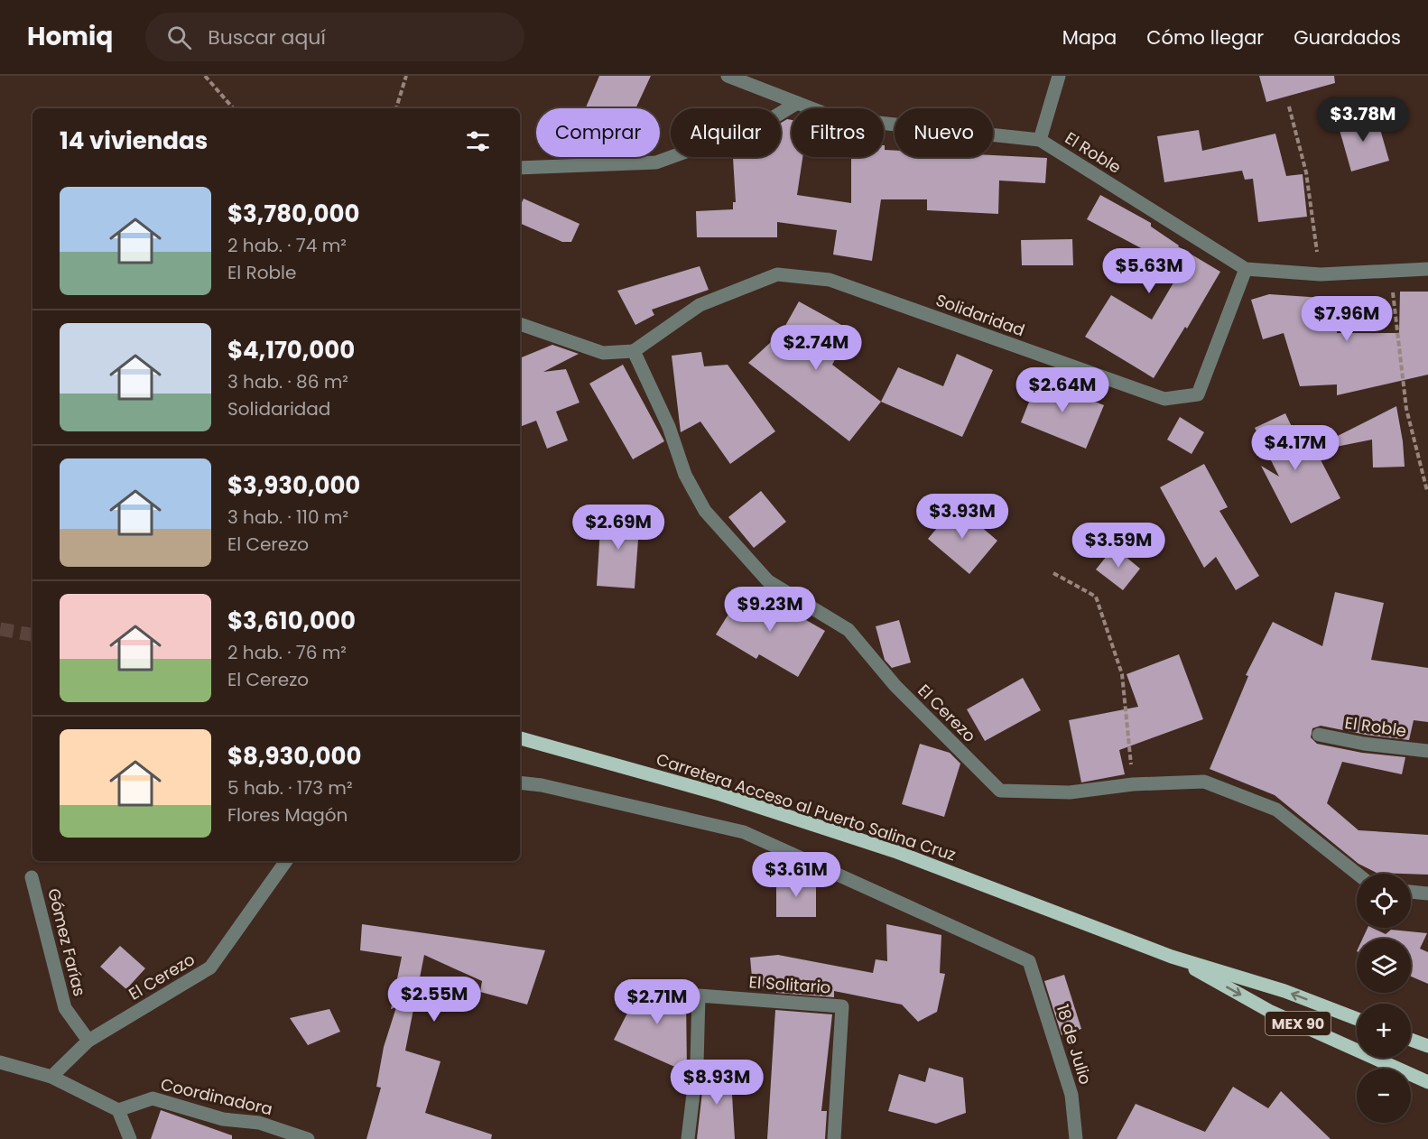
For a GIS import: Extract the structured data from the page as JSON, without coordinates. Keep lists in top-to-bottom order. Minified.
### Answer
{"streets":{"main road":["Carretera Acceso al Puerto Salina Cruz","MEX 90"],"street":["El Roble","Solidaridad","El Cerezo","Gómez Farías","El Solitario","18 de Julio","Coordinadora"]},"crossings":[["El Roble","Solidaridad"],["Solidaridad","El Cerezo"],["El Cerezo","Gómez Farías"]],"page":{"header":"Homiq","search":"Buscar aquí","nav":["Mapa","Cómo llegar","Guardados"],"price":["$3.78M","$5.63M","$7.96M","$2.74M","$2.64M","$4.17M","$3.93M","$2.69M","$3.59M","$9.23M","$3.61M","$2.55M","$2.71M","$8.93M"],"chip":["Comprar","Alquilar","Filtros","Nuevo"],"heading":"14 viviendas","list":[{"name":"$3,780,000","note":"2 hab. · 74 m² · El Roble"},{"name":"$4,170,000","note":"3 hab. · 86 m² · Solidaridad"},{"name":"$3,930,000","note":"3 hab. · 110 m² · El Cerezo"},{"name":"$3,610,000","note":"2 hab. · 76 m² · El Cerezo"},{"name":"$8,930,000","note":"5 hab. · 173 m² · Flores Magón"}],"map_buttons":["+","−"]}}
